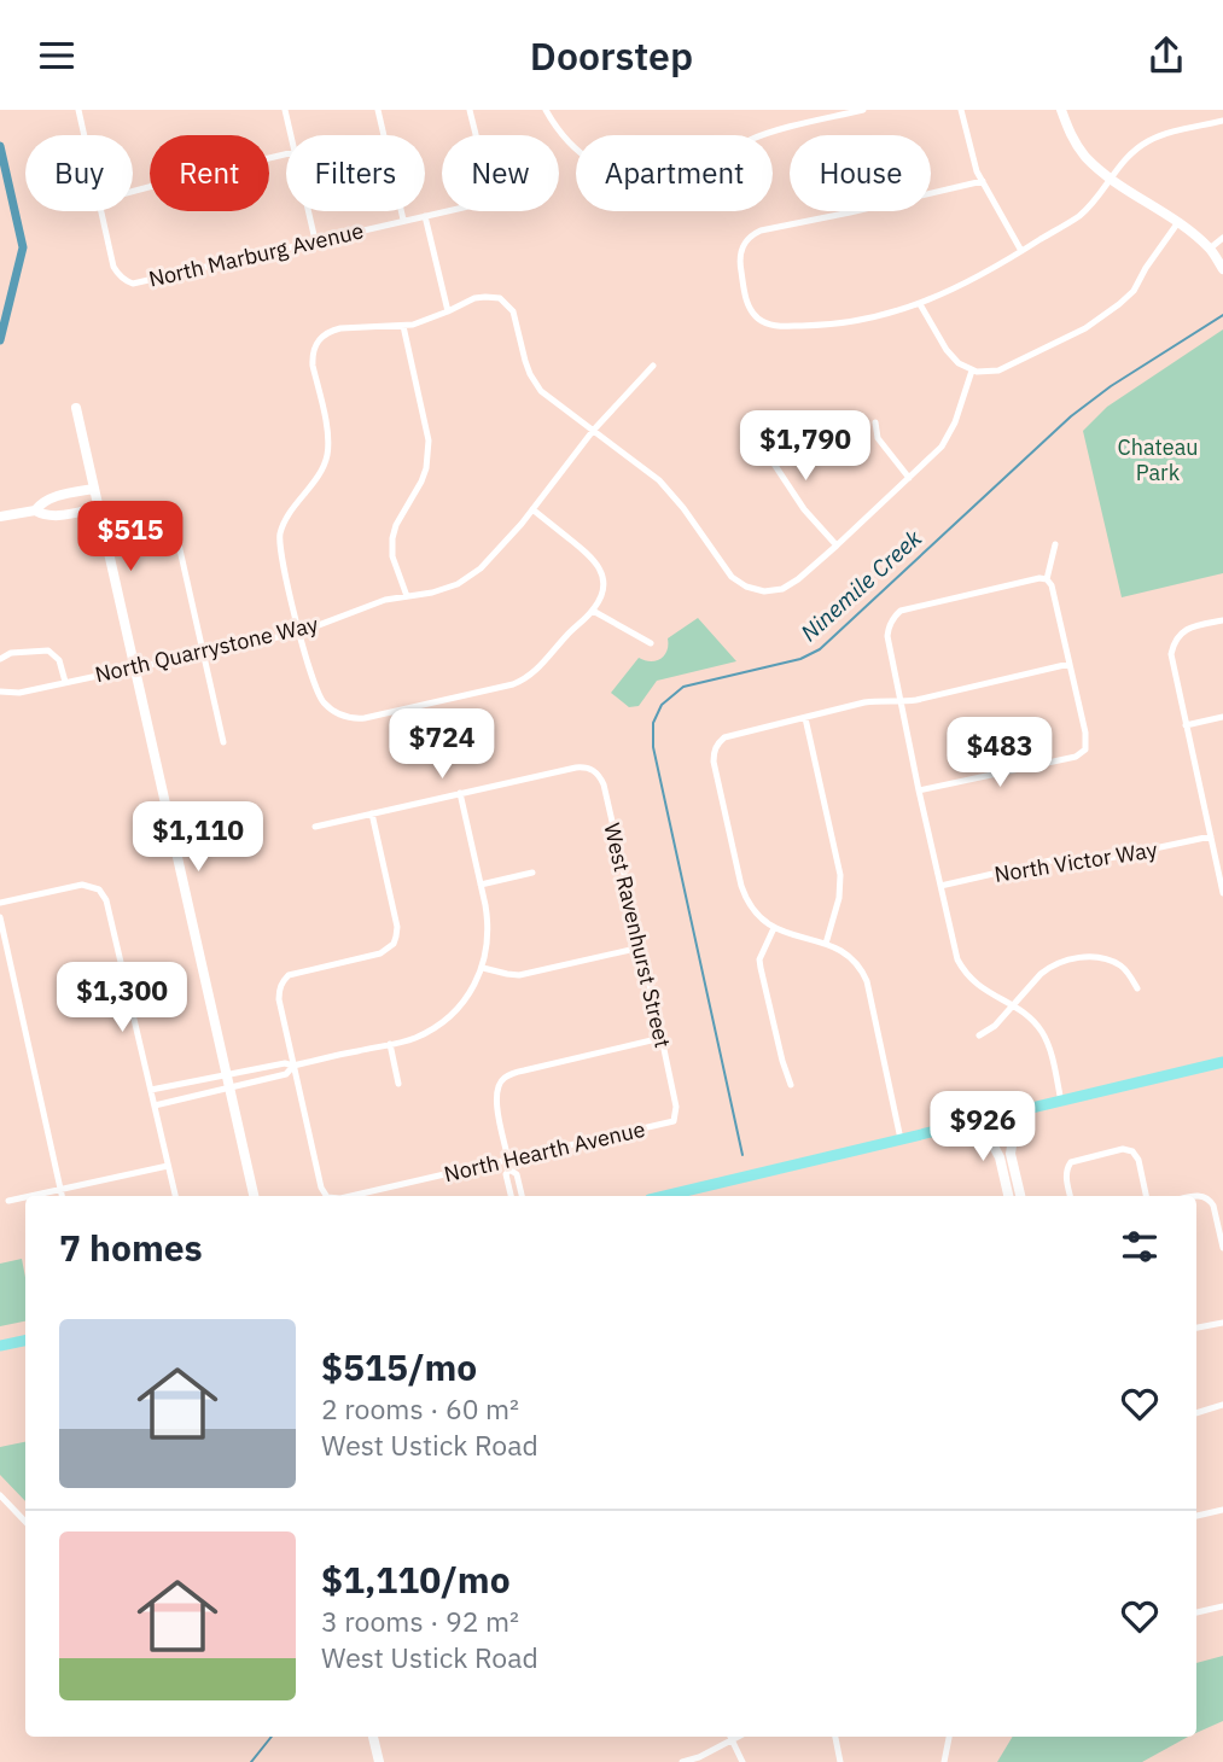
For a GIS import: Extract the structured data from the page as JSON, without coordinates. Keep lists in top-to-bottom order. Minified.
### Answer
{"streets":{"street":["North Marburg Avenue","North Quarrystone Way","North Victor Way","West Ravenhurst Street","North Hearth Avenue"]},"crossings":[["West Ravenhurst Street","North Hearth Avenue"]],"water":["Ninemile Creek"],"parks":["Chateau Park"],"page":{"header":"Doorstep","chip":["Buy","Rent","Filters","New","Apartment","House"],"price":["$1,790","$515","$724","$483","$1,110","$1,300","$926"],"heading":"7 homes","list":[{"name":"$515/mo","note":"2 rooms · 60 m² · West Ustick Road"},{"name":"$1,110/mo","note":"3 rooms · 92 m² · West Ustick Road"}]}}
